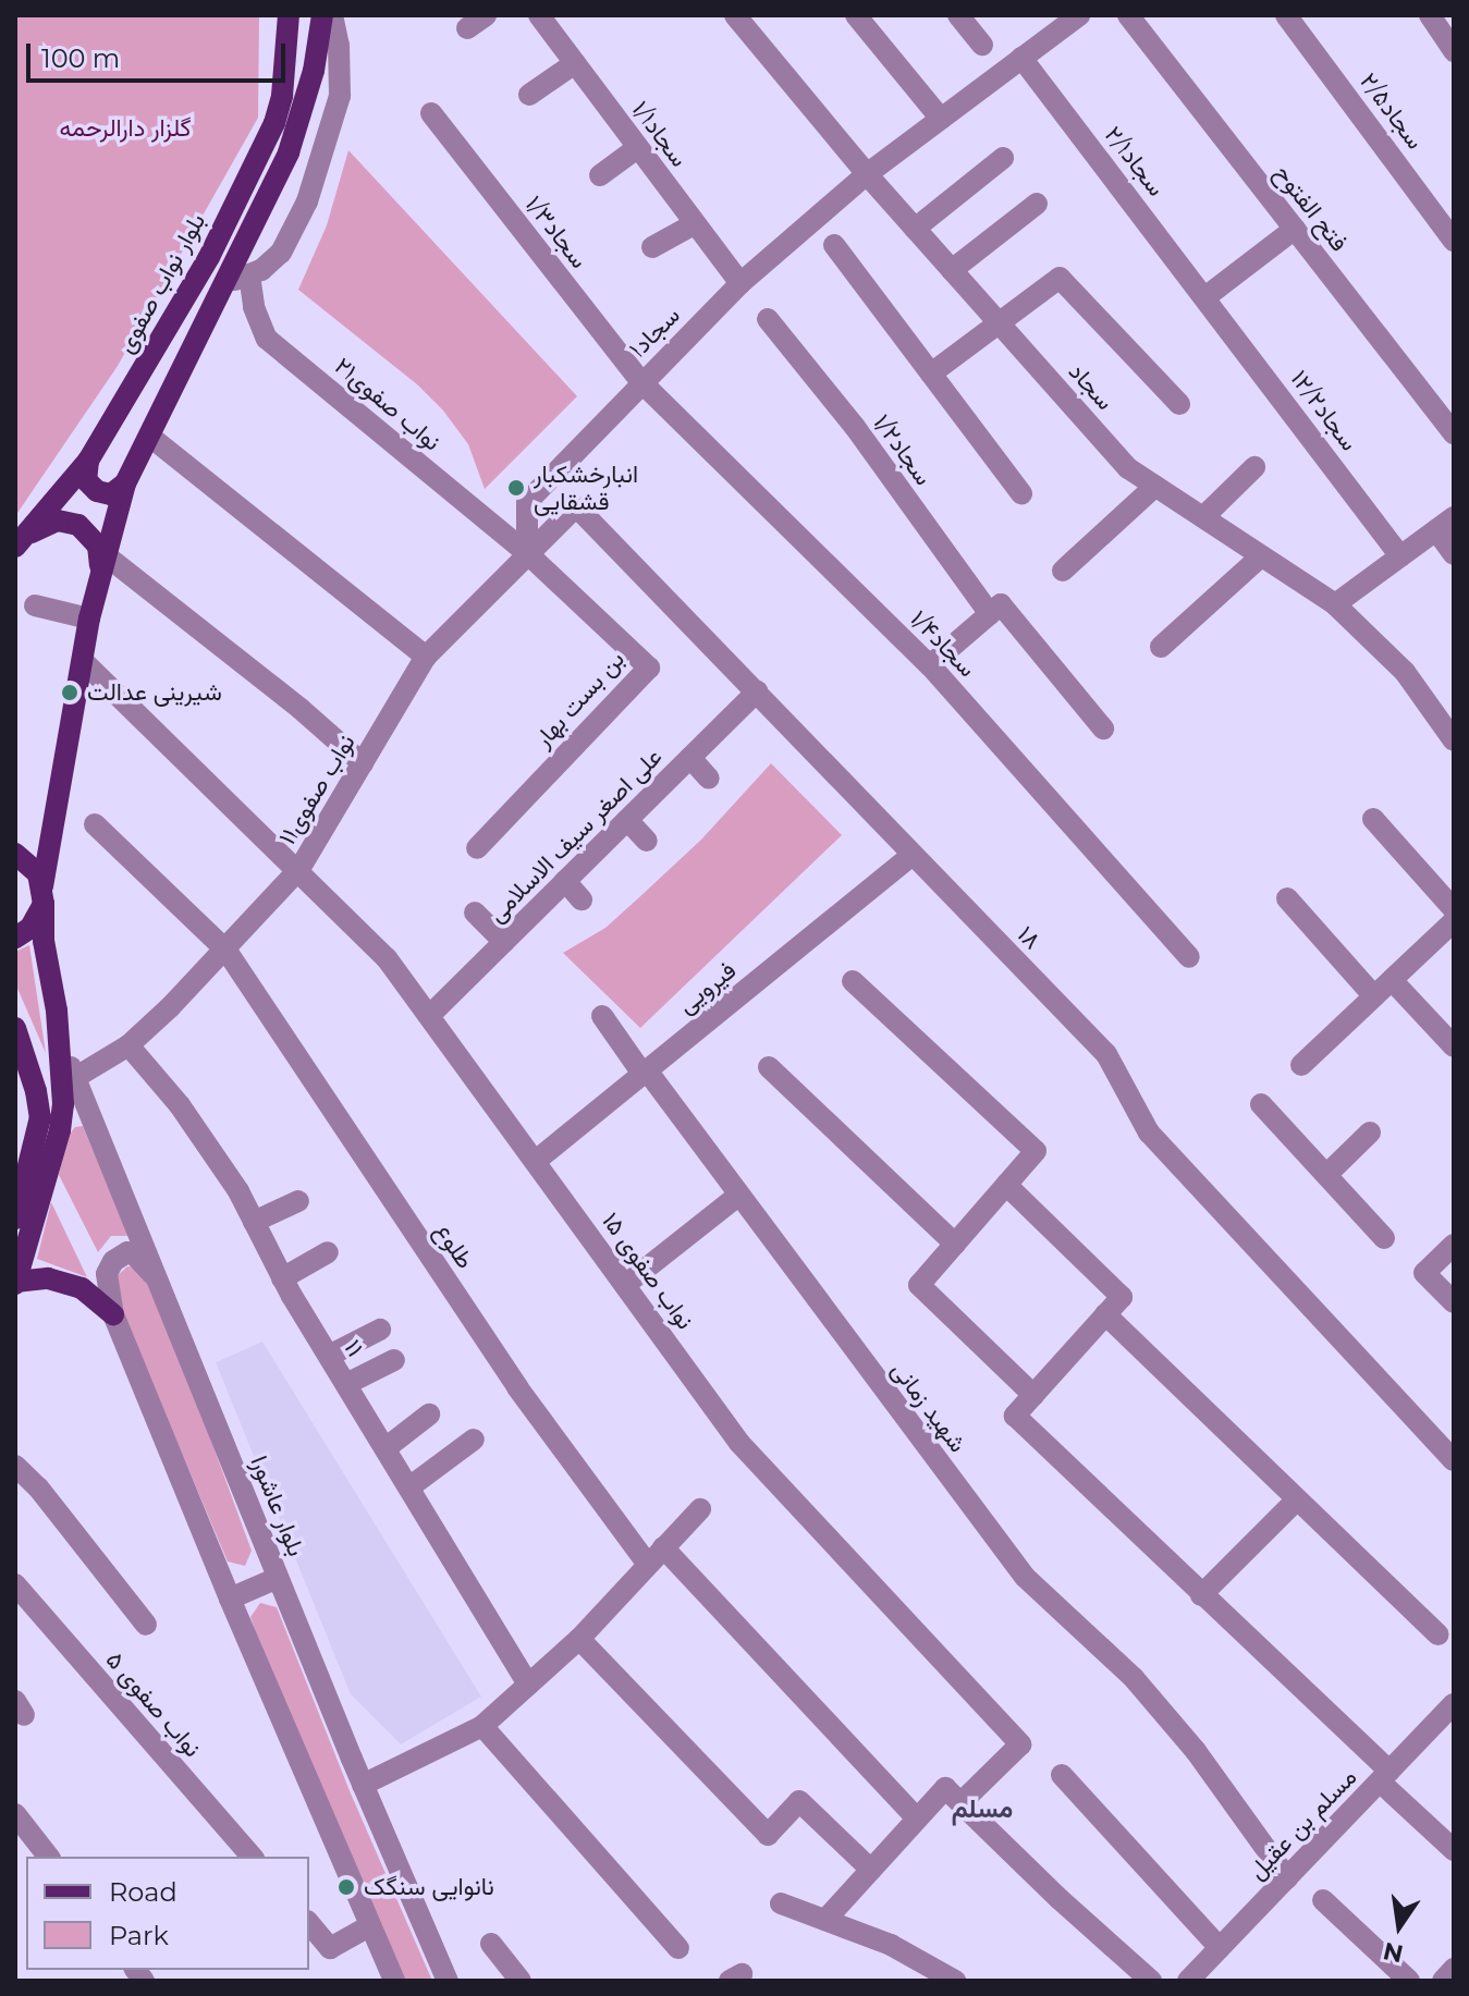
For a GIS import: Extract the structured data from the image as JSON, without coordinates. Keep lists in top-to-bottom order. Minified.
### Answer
{"streets":{"main road":["بلوار نواب صفوی"],"street":["۲/۵سجاد","۱/۱سجاد","۲/۱سجاد","فتح الفتوح","۱/۳سجاد","۱سجاد","سجاد","۲۱نواب صفوی","۱۲/۲سجاد","۱/۲سجاد","۱/۴سجاد","بن بست بهار","۱۱نواب صفوی","علی اصغر سیف الاسلامی","۱۸","فیرویی","طلوع","نواب صفوی ۱۵","۱۱","شهید زمانی","بلوار عاشورا","نواب صفوی ۵","مسلم بن عقیل"]},"crossings":[["۱/۱سجاد","۱سجاد"],["۲/۱سجاد","۱سجاد"],["۲/۱سجاد","۱۲/۲سجاد"],["۱/۳سجاد","۱سجاد"],["۱/۳سجاد","۱/۴سجاد"],["۱سجاد","سجاد"],["۱سجاد","۲۱نواب صفوی"],["۱سجاد","۱/۴سجاد"],["۱سجاد","بن بست بهار"],["۱سجاد","۱۱نواب صفوی"],["۲۱نواب صفوی","بن بست بهار"],["۲۱نواب صفوی","۱۱نواب صفوی"],["بن بست بهار","۱۱نواب صفوی"],["۱۱نواب صفوی","۱۸"],["۱۱نواب صفوی","طلوع"],["۱۱نواب صفوی","نواب صفوی ۱۵"],["۱۱نواب صفوی","۱۱"],["۱۱نواب صفوی","بلوار عاشورا"],["علی اصغر سیف الاسلامی","۱۸"],["علی اصغر سیف الاسلامی","نواب صفوی ۱۵"],["۱۸","فیرویی"],["فیرویی","نواب صفوی ۱۵"],["فیرویی","شهید زمانی"],["شهید زمانی","مسلم بن عقیل"]],"districts":["مسلم"],"parks":["گلزار دارالرحمه"],"places":["انبارخشکبار قشقایی","شیرینی عدالت","نانوایی سنگک"],"legend":["Road","Park"],"scale_bar":"100 m","north":"bottom"}
